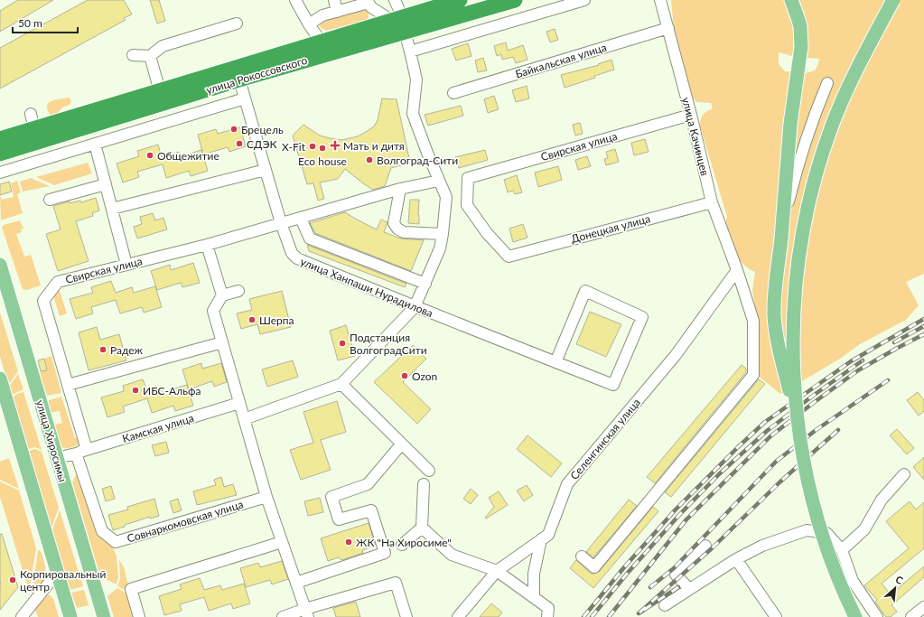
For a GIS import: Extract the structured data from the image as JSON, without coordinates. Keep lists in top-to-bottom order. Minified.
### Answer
{"streets":{"highway":["улица Рокоссовского"],"main road":["улица Хиросимы"],"street":["Байкальская улица","улица Качинцев","Свирская улица","Донецкая улица","улица Ханпаши Нурадилова","Камская улица","Селенгинская улица","Совнаркомовская улица"]},"crossings":[["Байкальская улица","улица Качинцев"],["улица Рокоссовского","улица Ханпаши Нурадилова"],["улица Качинцев","Свирская улица"],["улица Качинцев","Донецкая улица"],["улица Качинцев","Селенгинская улица"],["Свирская улица","Донецкая улица"],["Свирская улица","улица Ханпаши Нурадилова"],["Свирская улица","Камская улица"],["Свирская улица","Совнаркомовская улица"],["Камская улица","Совнаркомовская улица"]],"places":{"other":["Брецель","СДЭК","X-Fit","Eco house","Общежитие","Волгоград-Сити","Шерпа","Подстанция ВолгоградСити","Радеж","Ozon","ИБС-Альфа","ЖК \"На Хиросиме\"","Корпировальный центр"],"health":["Мать и дитя"]},"scale_bar":"50 m","north":"top right"}
